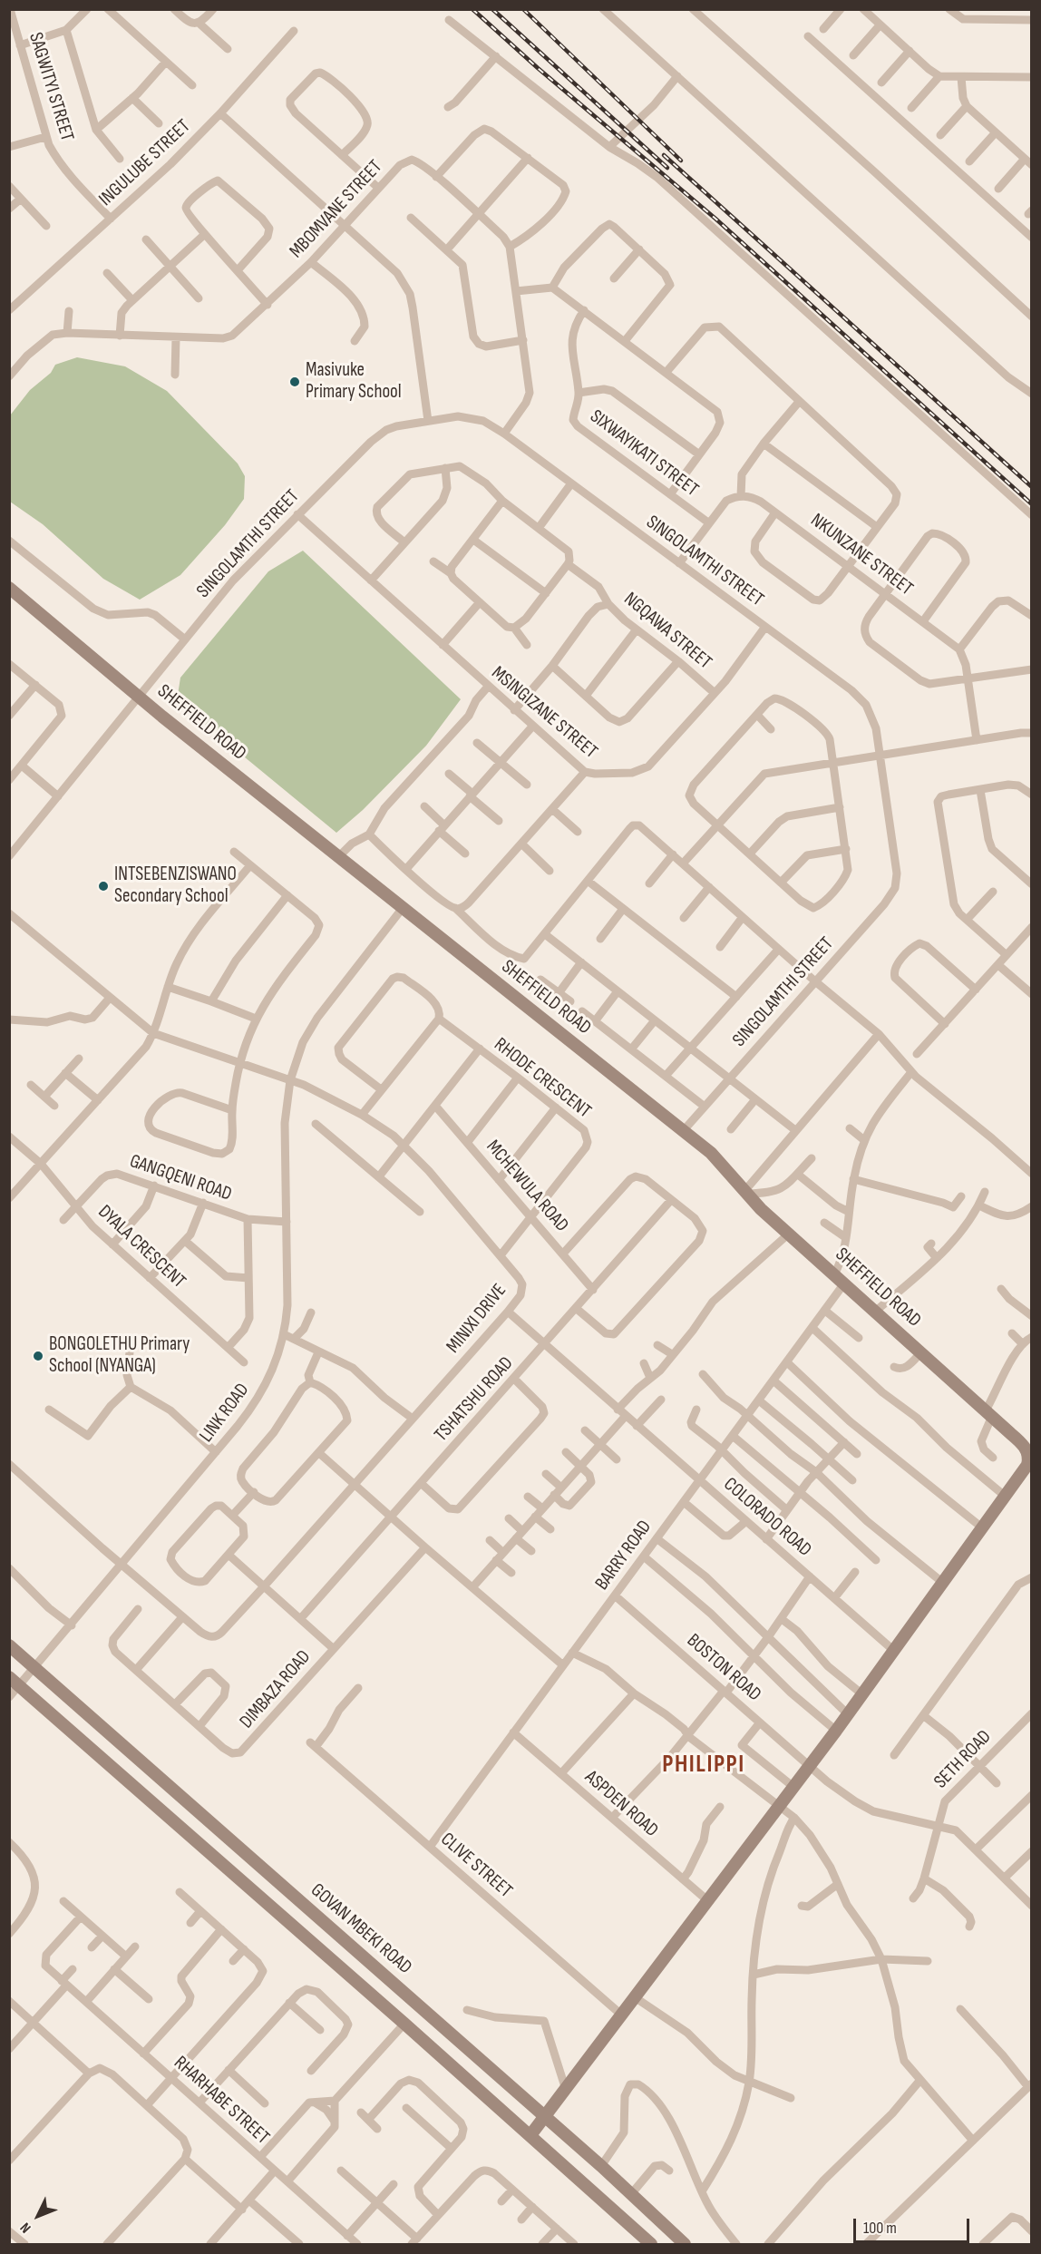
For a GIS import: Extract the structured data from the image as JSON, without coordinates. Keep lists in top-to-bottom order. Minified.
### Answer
{"streets":{"street":["SAGWITYI STREET","INGULUBE STREET","MBOMVANE STREET","SIXWAYIKATI STREET","SINGOLAMTHI STREET","NKUNZANE STREET","NGQAWA STREET","MSINGIZANE STREET","SHEFFIELD ROAD","RHODE CRESCENT","GANGQENI ROAD","MCHEWULA ROAD","DYALA CRESCENT","MINIXI DRIVE","TSHATSHU ROAD","LINK ROAD","COLORADO ROAD","BARRY ROAD","BOSTON ROAD","DIMBAZA ROAD","SETH ROAD","ASPDEN ROAD","CLIVE STREET","GOVAN MBEKI ROAD","RHARHABE STREET"]},"crossings":[["SAGWITYI STREET","INGULUBE STREET"],["SINGOLAMTHI STREET","MSINGIZANE STREET"],["SINGOLAMTHI STREET","SHEFFIELD ROAD"],["NGQAWA STREET","MSINGIZANE STREET"],["SHEFFIELD ROAD","LINK ROAD"],["SHEFFIELD ROAD","BARRY ROAD"],["RHODE CRESCENT","MCHEWULA ROAD"],["RHODE CRESCENT","MINIXI DRIVE"],["GANGQENI ROAD","DYALA CRESCENT"],["GANGQENI ROAD","LINK ROAD"],["MCHEWULA ROAD","TSHATSHU ROAD"],["MINIXI DRIVE","LINK ROAD"],["MINIXI DRIVE","COLORADO ROAD"],["TSHATSHU ROAD","COLORADO ROAD"],["LINK ROAD","GOVAN MBEKI ROAD"],["COLORADO ROAD","BARRY ROAD"],["BARRY ROAD","BOSTON ROAD"],["BARRY ROAD","ASPDEN ROAD"],["BARRY ROAD","CLIVE STREET"],["BOSTON ROAD","SETH ROAD"]],"districts":["PHILIPPI"],"places":["Masivuke Primary School","INTSEBENZISWANO Secondary School","BONGOLETHU Primary School (NYANGA)"],"scale_bar":"100 m","north":"bottom left"}
